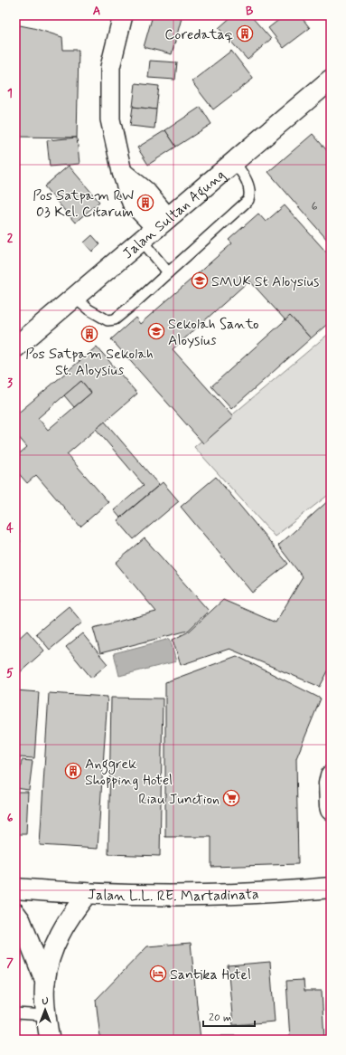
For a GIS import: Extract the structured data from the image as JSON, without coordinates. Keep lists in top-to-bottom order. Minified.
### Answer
{"streets":{"street":["Jalan Sultan Agung","Jalan L.L. RE. Martadinata"]},"places":{"building":["Coredataq","Pos Satpam RW 03 Kel. Citarum","Pos Satpam Sekolah St. Aloysius","Anggrek Shopping Hotel"],"school or university":["SMUK St Aloysius","Sekolah Santo Aloysius"],"supermarket":["Riau Junction"],"hotel":["Santika Hotel"]},"house_numbers":["6"],"scale_bar":"20 m","north":"top","grid":{"columns":["A","B"],"rows":["1","2","3","4","5","6","7"]}}
